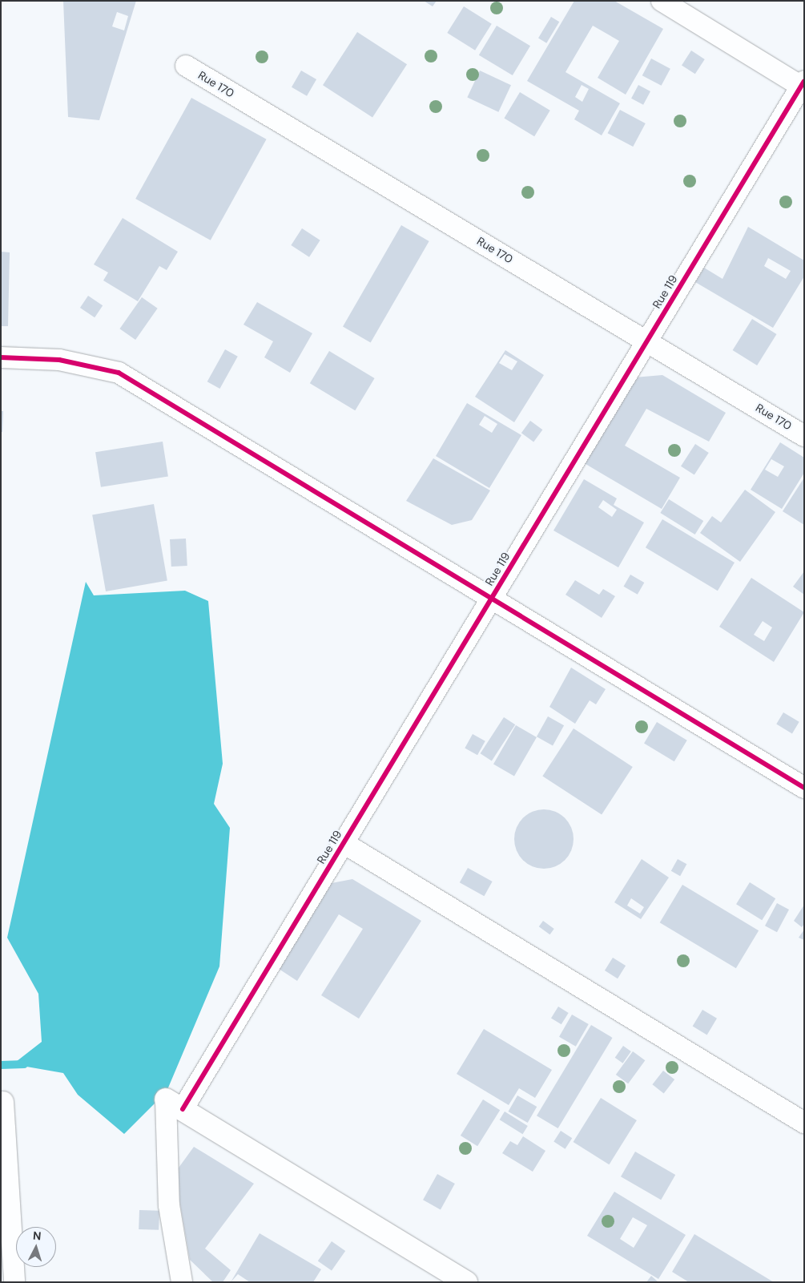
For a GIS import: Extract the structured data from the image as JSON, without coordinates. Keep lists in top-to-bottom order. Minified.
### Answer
{"streets":{"street":["Rue 170","Rue 119"]},"crossings":[["Rue 170","Rue 119"]],"north":"top"}
